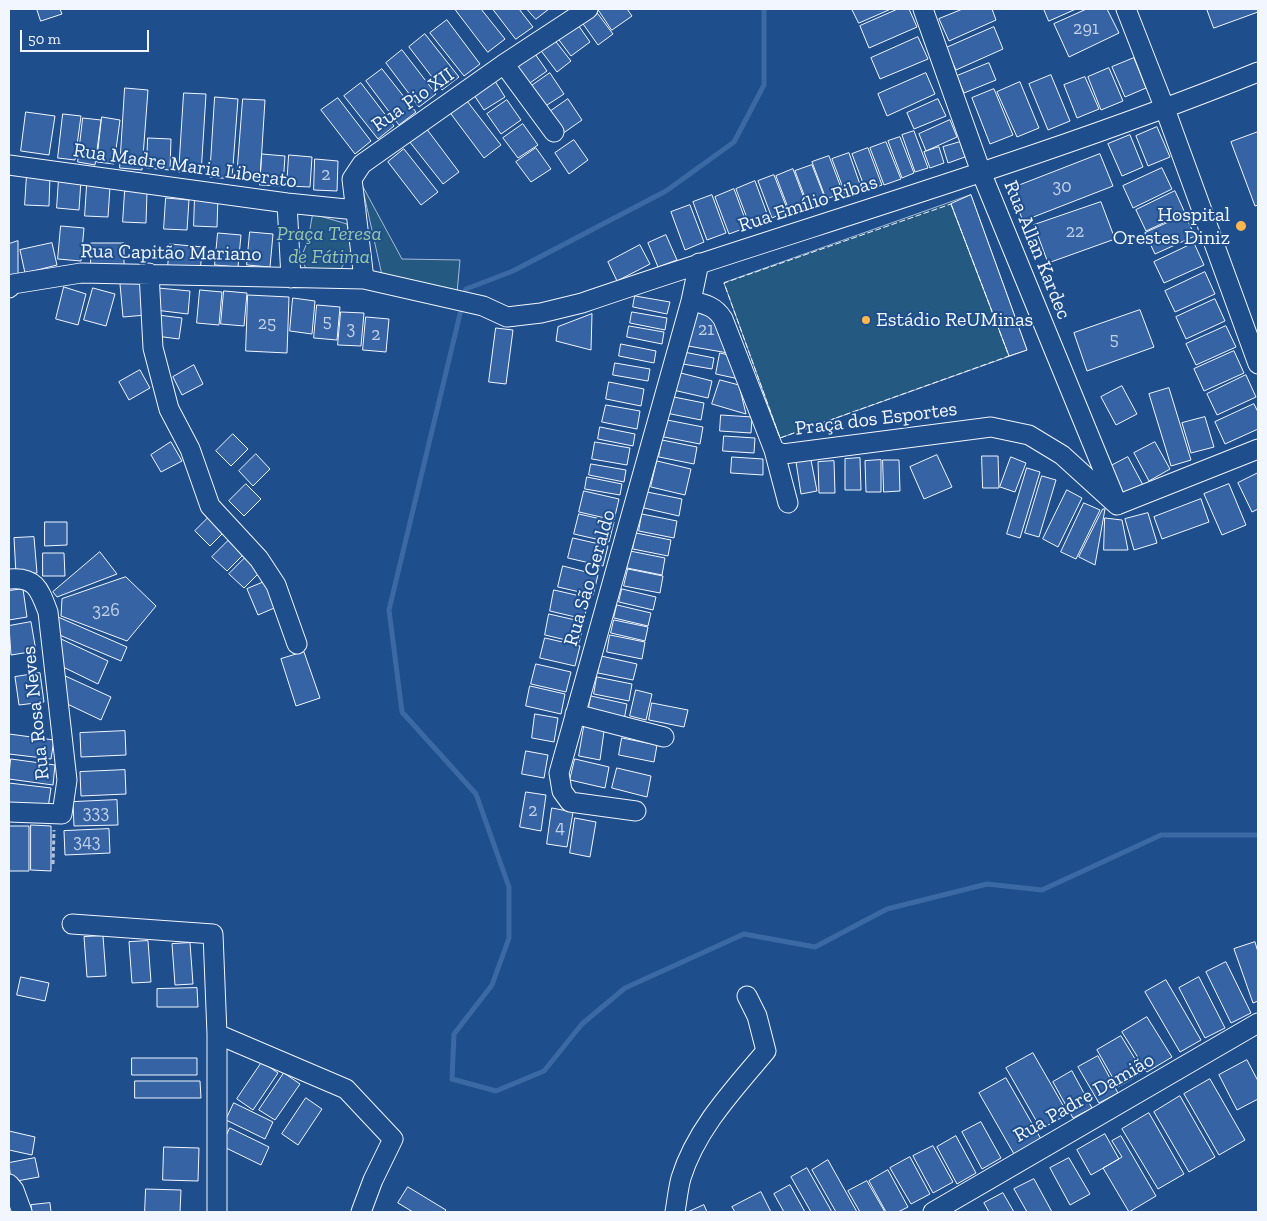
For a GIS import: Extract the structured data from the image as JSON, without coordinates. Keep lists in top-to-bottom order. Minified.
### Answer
{"streets":{"street":["Rua Pio XII","Rua Madre Maria Liberato","Rua Emílio Ribas","Rua Allan Kardec","Rua Capitão Mariano","Praça dos Esportes","Rua São Geraldo","Rua Rosa Neves","Rua Padre Damião"]},"crossings":[["Rua Pio XII","Rua Madre Maria Liberato"],["Rua Pio XII","Rua Emílio Ribas"],["Rua Pio XII","Rua Capitão Mariano"],["Rua Emílio Ribas","Rua Allan Kardec"],["Rua Emílio Ribas","Rua Capitão Mariano"],["Rua Allan Kardec","Praça dos Esportes"],["Praça dos Esportes","Rua São Geraldo"]],"parks":["Praça Teresa de Fátima"],"places":["Hospital Orestes Diniz","Estádio ReUMinas"],"house_numbers":["291","2","30","22","5","25","3","21","2","5","326","2","333","4","343"],"scale_bar":"50 m"}
